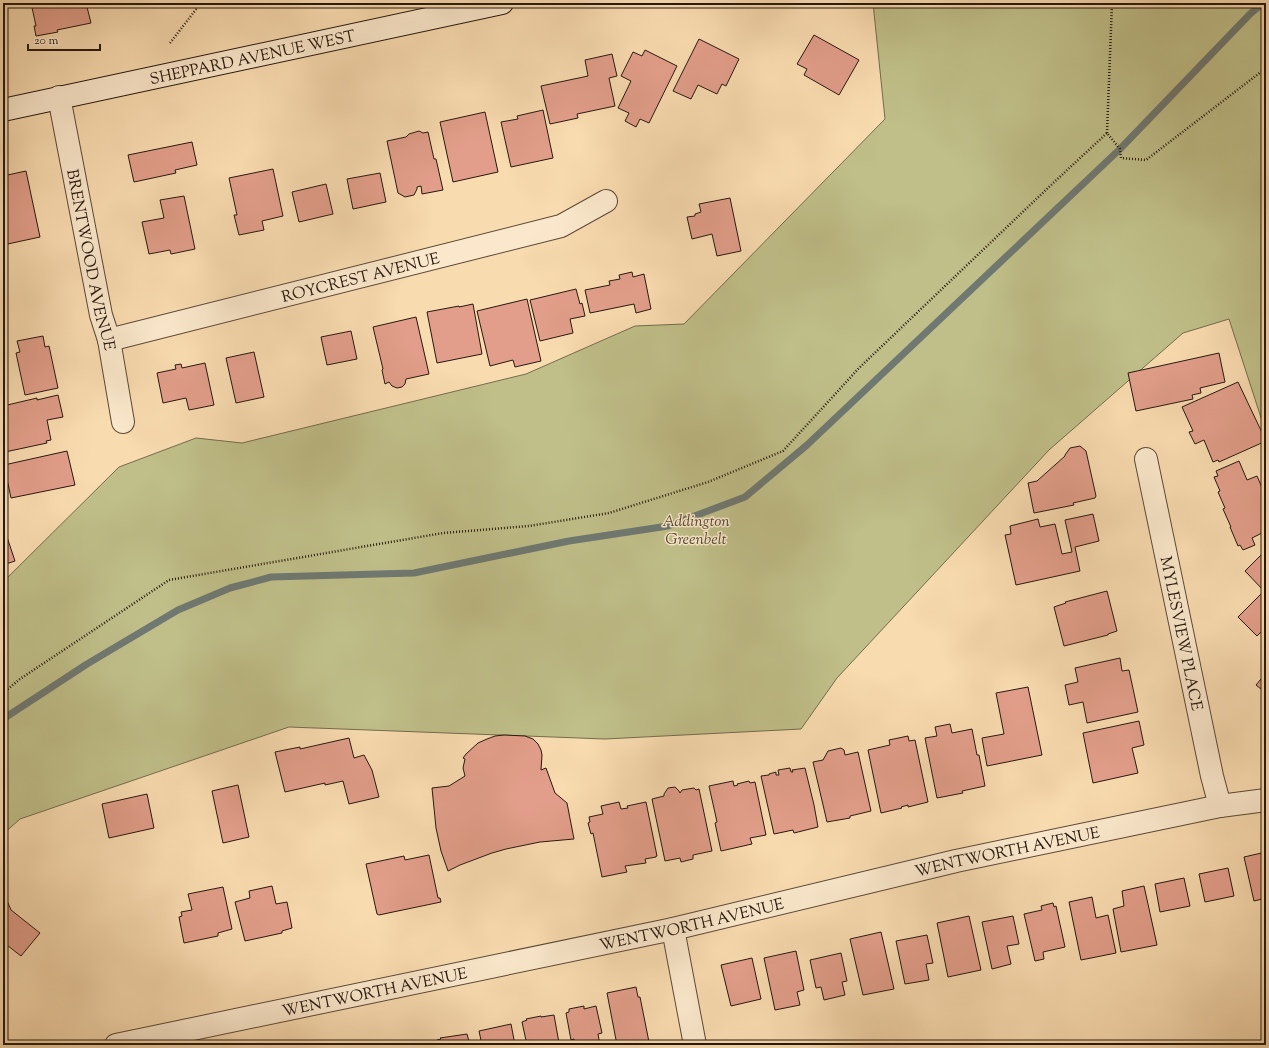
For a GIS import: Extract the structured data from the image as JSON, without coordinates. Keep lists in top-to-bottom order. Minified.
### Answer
{"streets":{"street":["SHEPPARD AVENUE WEST","BRENTWOOD AVENUE","ROYCREST AVENUE","MYLESVIEW PLACE","WENTWORTH AVENUE"]},"crossings":[["SHEPPARD AVENUE WEST","BRENTWOOD AVENUE"],["BRENTWOOD AVENUE","ROYCREST AVENUE"],["MYLESVIEW PLACE","WENTWORTH AVENUE"]],"parks":["Addington Greenbelt"],"scale_bar":"20 m"}
